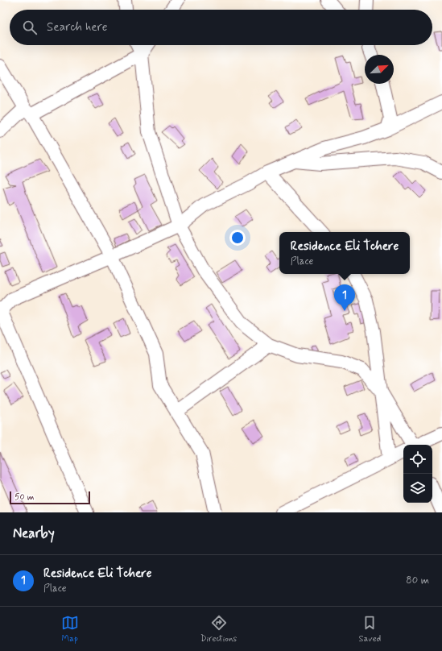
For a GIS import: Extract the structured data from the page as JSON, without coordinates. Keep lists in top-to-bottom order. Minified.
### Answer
{"scale_bar":"50 m","north":"top right","page":{"search":"Search here","popup":["Residence Eli Tchere","Place"],"pins":"1","scale":"50 m","heading":"Nearby","list":[{"mark":"1","name":"Residence Eli Tchere","note":"Place","value":"80 m"}],"nav":["Map","Directions","Saved"]}}
